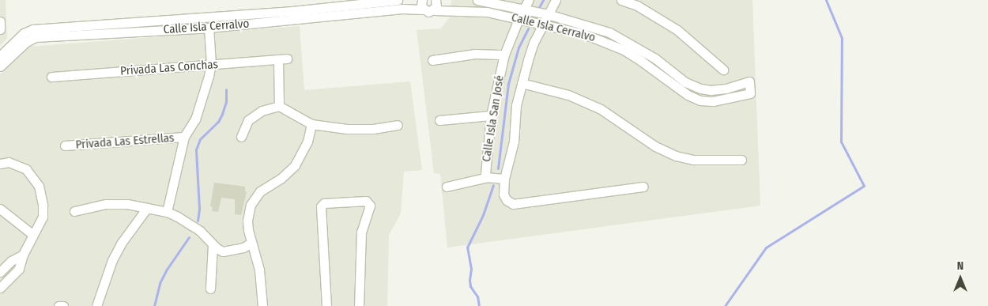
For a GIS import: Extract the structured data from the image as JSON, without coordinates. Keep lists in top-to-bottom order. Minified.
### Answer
{"streets":{"street":["Calle Isla Cerralvo","Privada Las Conchas","Calle Isla San José","Privada Las Estrellas"]},"crossings":[["Calle Isla Cerralvo","Calle Isla San José"]],"north":"top"}
